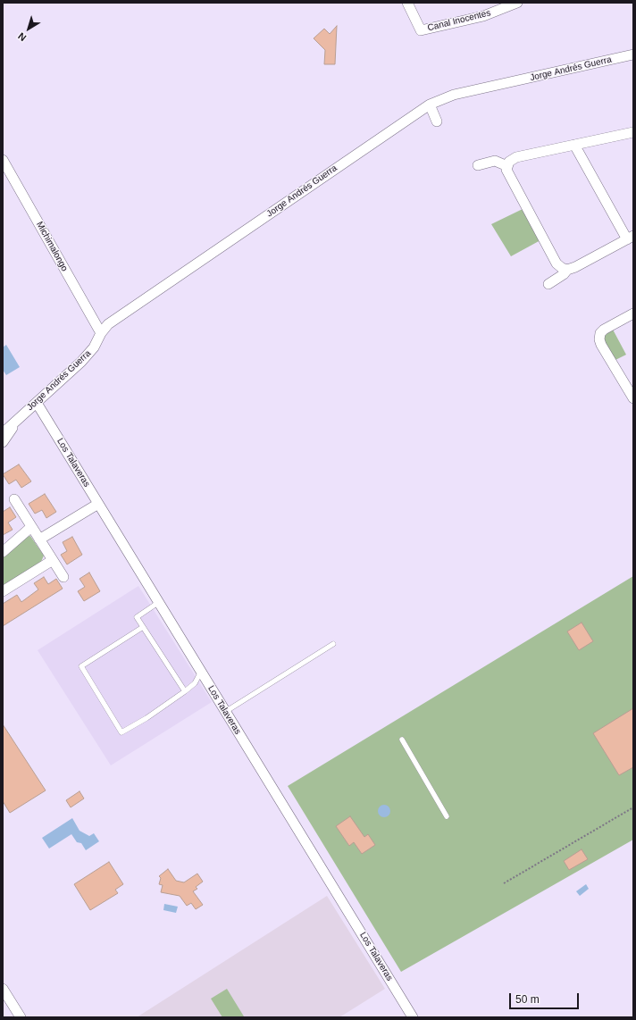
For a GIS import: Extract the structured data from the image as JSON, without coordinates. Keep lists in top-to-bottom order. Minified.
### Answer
{"streets":{"street":["Canal Inocentes","Jorge Andrés Guerra","Michimalongo","Los Talaveras"]},"crossings":[["Jorge Andrés Guerra","Michimalongo"],["Jorge Andrés Guerra","Los Talaveras"]],"scale_bar":"50 m","north":"bottom left"}
